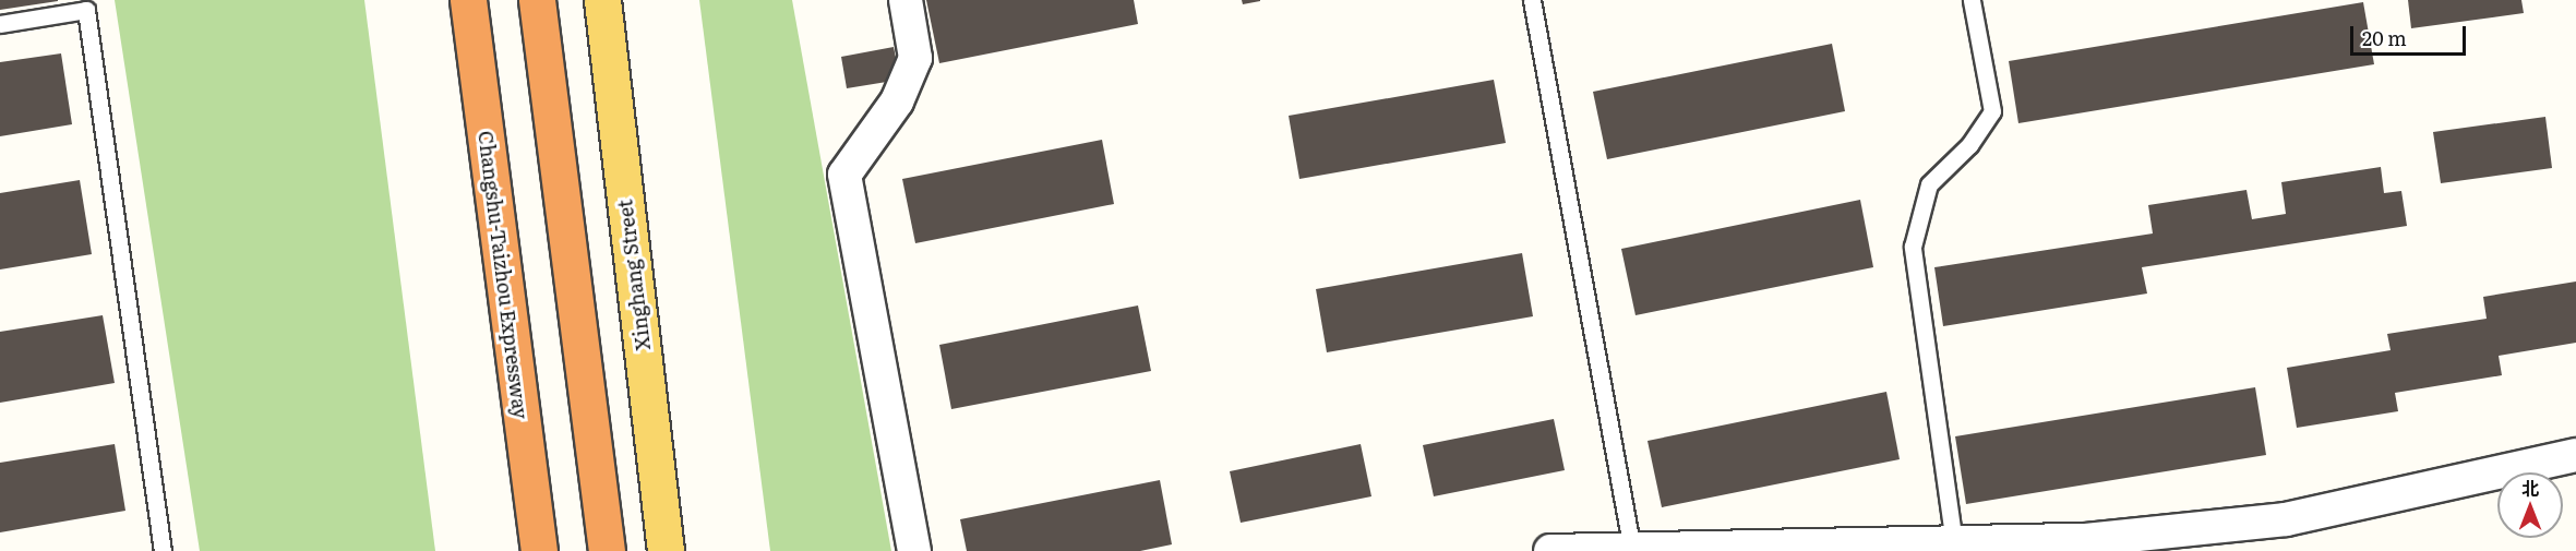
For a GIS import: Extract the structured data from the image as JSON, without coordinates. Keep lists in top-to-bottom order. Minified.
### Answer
{"streets":{"highway":["Changshu-Taizhou Expressway"],"main road":["Xinghang Street"]},"scale_bar":"20 m","north":"top"}
